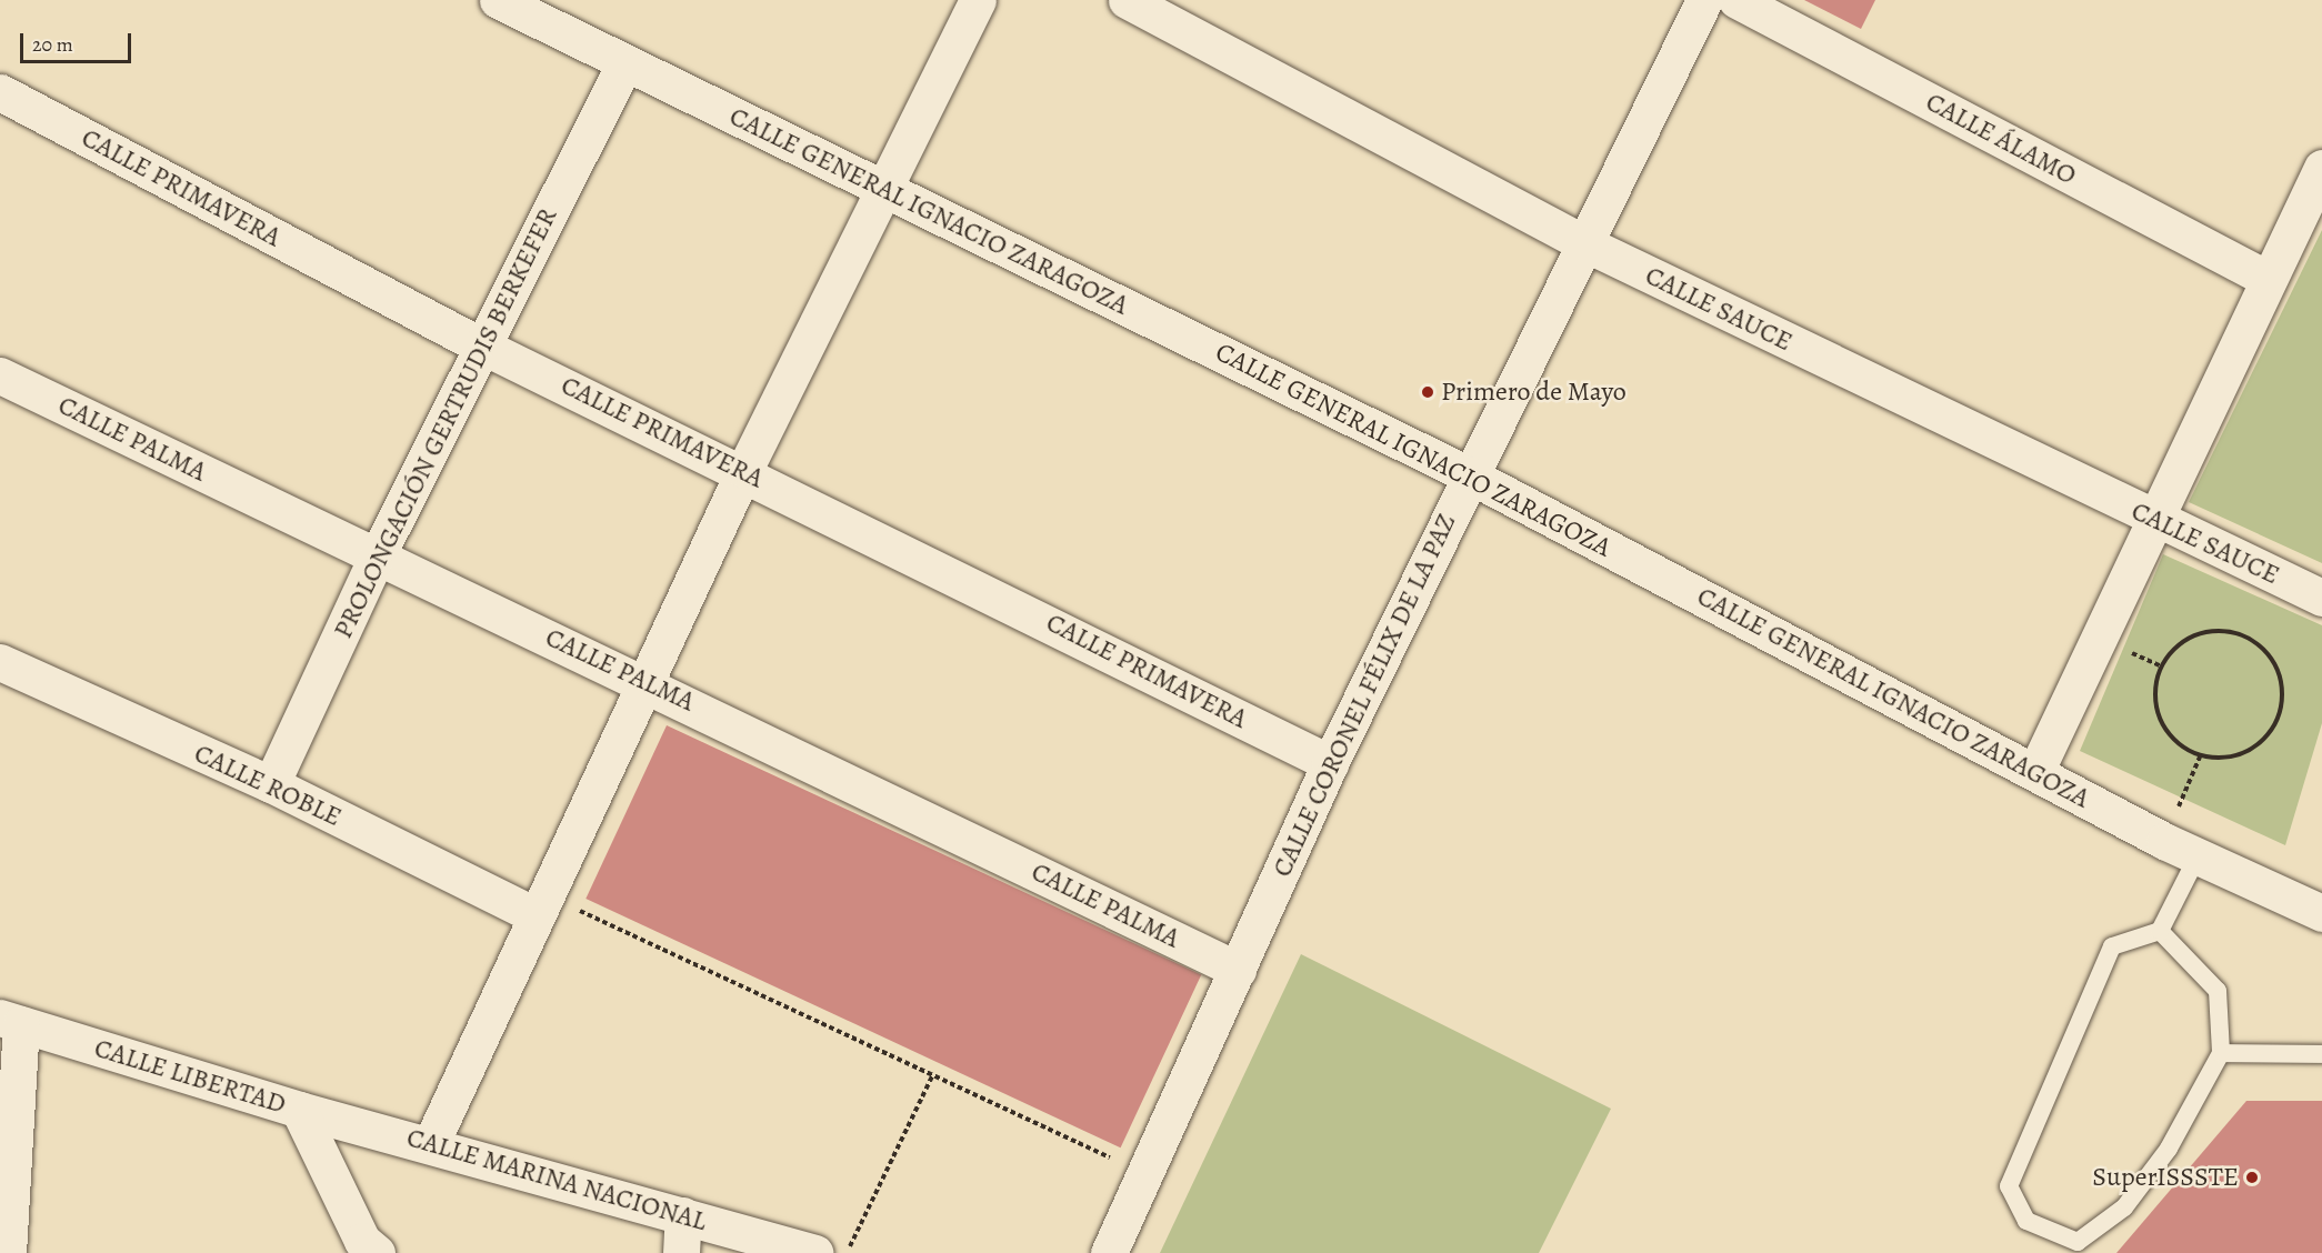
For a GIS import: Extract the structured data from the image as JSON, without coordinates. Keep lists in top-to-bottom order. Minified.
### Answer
{"streets":{"street":["CALLE ÁLAMO","CALLE PRIMAVERA","CALLE GENERAL IGNACIO ZARAGOZA","CALLE SAUCE","PROLONGACIÓN GERTRUDIS BERKEFER","CALLE PALMA","CALLE CORONEL FÉLIX DE LA PAZ","CALLE ROBLE","CALLE LIBERTAD","CALLE MARINA NACIONAL"]},"crossings":[["CALLE PRIMAVERA","PROLONGACIÓN GERTRUDIS BERKEFER"],["CALLE PRIMAVERA","CALLE CORONEL FÉLIX DE LA PAZ"],["CALLE GENERAL IGNACIO ZARAGOZA","PROLONGACIÓN GERTRUDIS BERKEFER"],["CALLE GENERAL IGNACIO ZARAGOZA","CALLE CORONEL FÉLIX DE LA PAZ"],["CALLE SAUCE","CALLE CORONEL FÉLIX DE LA PAZ"],["PROLONGACIÓN GERTRUDIS BERKEFER","CALLE PALMA"],["PROLONGACIÓN GERTRUDIS BERKEFER","CALLE ROBLE"],["CALLE PALMA","CALLE CORONEL FÉLIX DE LA PAZ"],["CALLE LIBERTAD","CALLE MARINA NACIONAL"]],"places":["Primero de Mayo","SuperISSSTE"],"scale_bar":"20 m"}
